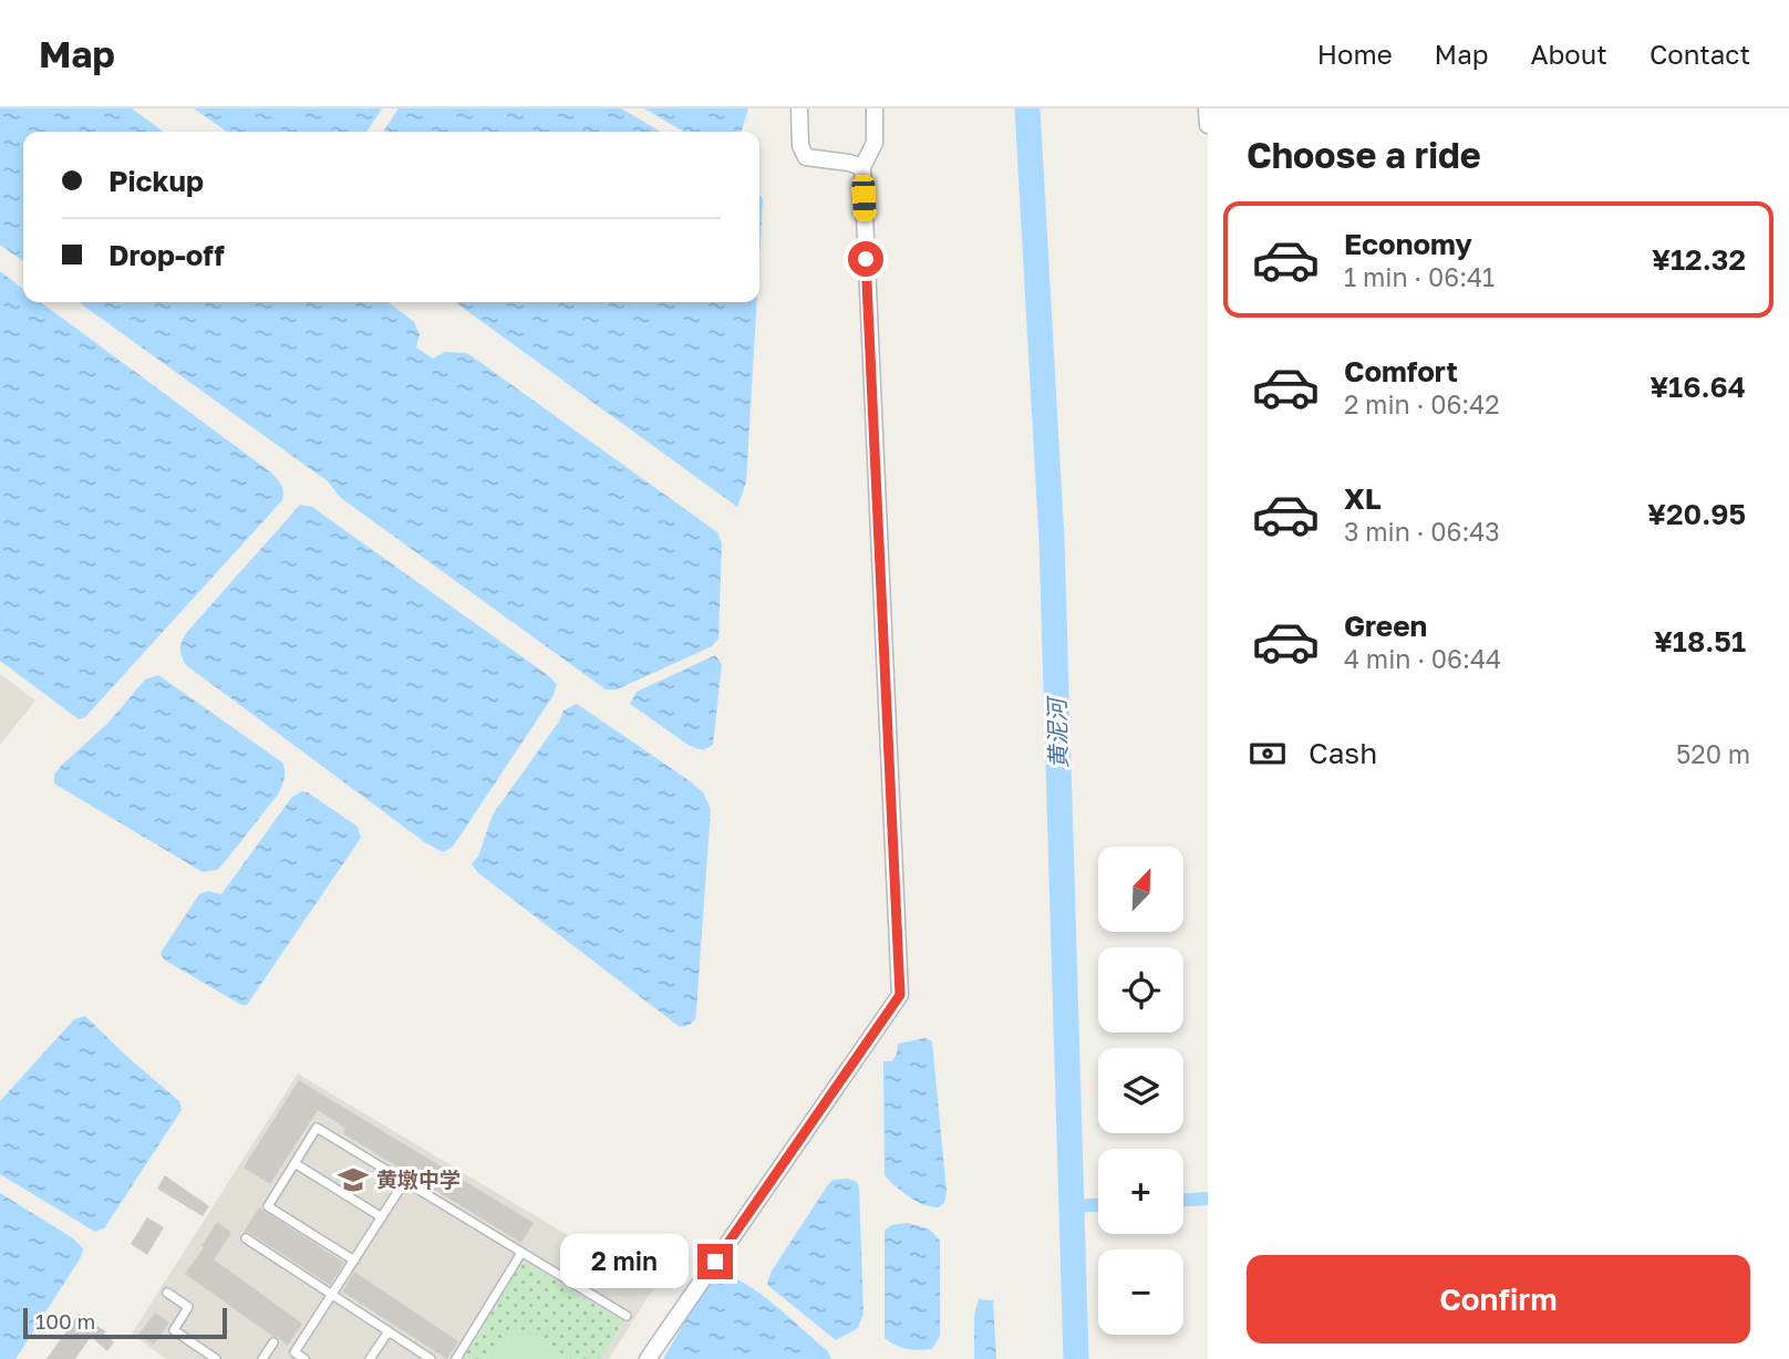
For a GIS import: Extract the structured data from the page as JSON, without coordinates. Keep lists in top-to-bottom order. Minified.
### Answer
{"water":["黄泥河"],"places":{"school or university":["黄墩中学"]},"scale_bar":"100 m","north":"top right","page":{"header":"Map","nav":["Home","Map","About","Contact"],"heading":"Choose a ride","banner":["Pickup","Drop-off"],"list":[{"name":"Economy","note":"1 min · 06:41","value":"¥12.32"},{"name":"Comfort","note":"2 min · 06:42","value":"¥16.64"},{"name":"XL","note":"3 min · 06:43","value":"¥20.95"},{"name":"Green","note":"4 min · 06:44","value":"¥18.51"}],"pay":["Cash","520 m"],"map_buttons":["+","−"],"bubble":"2 min","buttons":"Confirm","scale":"100 m"}}
